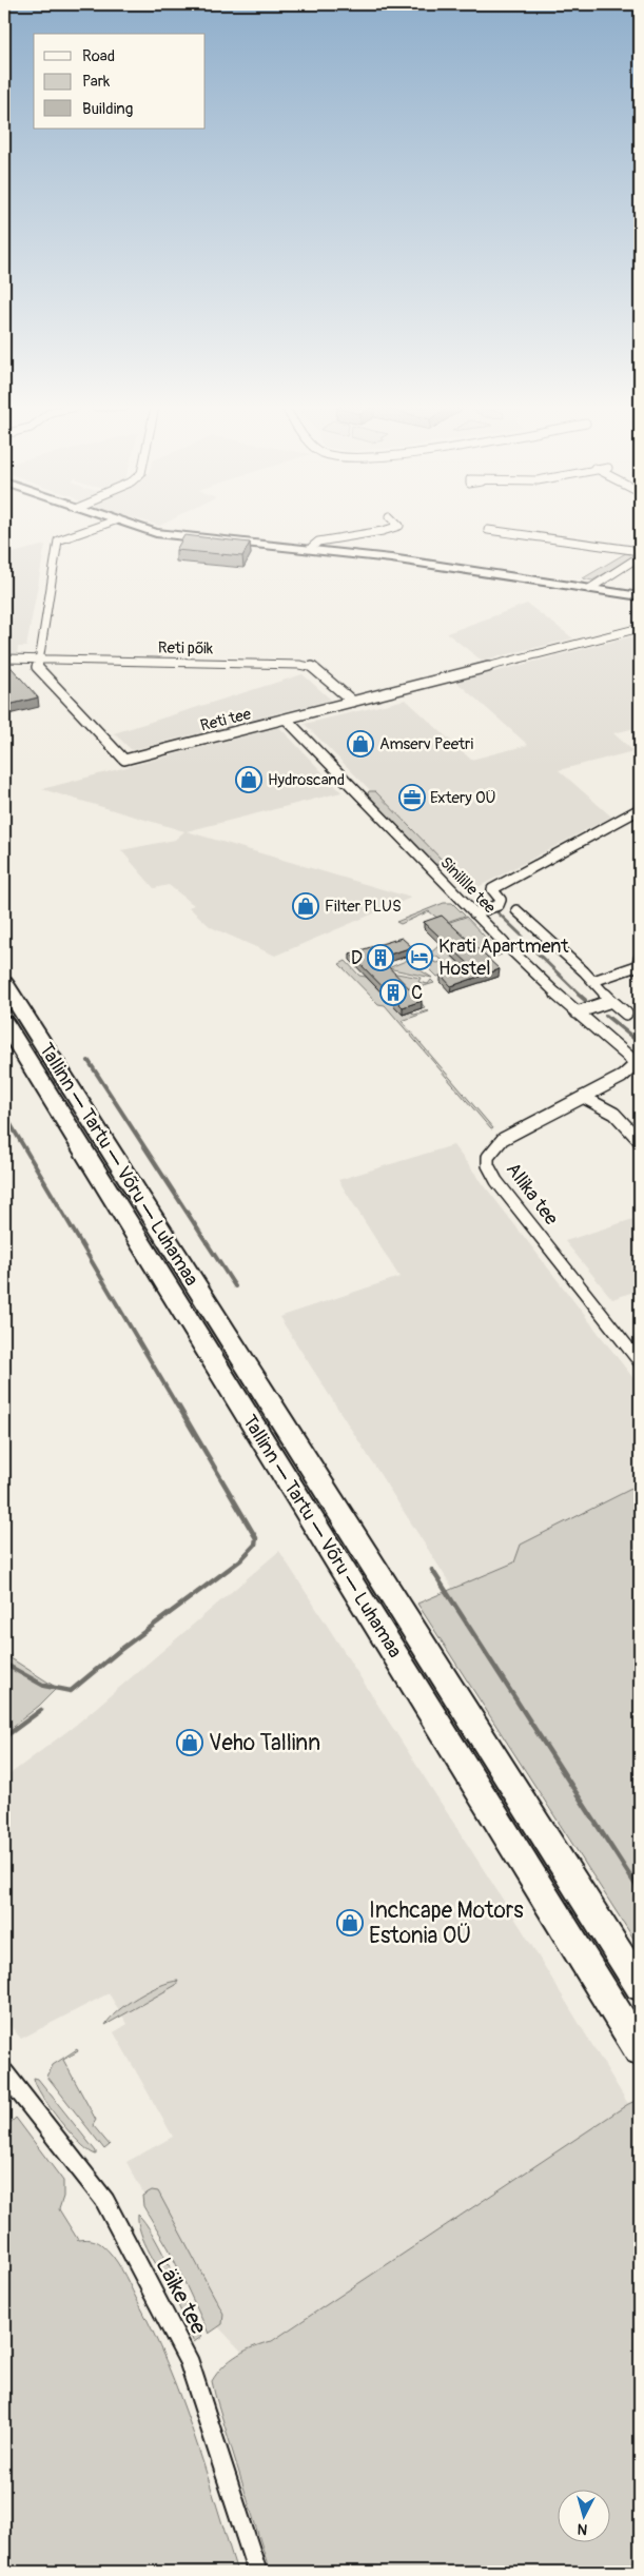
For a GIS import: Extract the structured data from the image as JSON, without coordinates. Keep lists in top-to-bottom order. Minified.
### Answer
{"streets":{"highway":["Tallinn — Tartu — Võru — Luhamaa"],"street":["Reti põik","Reti tee","Sinilille tee","Allika tee","Läike tee"]},"crossings":[["Reti põik","Reti tee"],["Reti tee","Sinilille tee"],["Sinilille tee","Allika tee"]],"places":{"shop":["Amserv Peetri","Hydroscand","Filter PLUS","Veho Tallinn","Inchcape Motors Estonia OÜ"],"office":["Extery OÜ"],"hotel":["Krati Apartment Hostel"],"building":["D","C"]},"legend":["Road","Park","Building"],"north":"bottom"}
